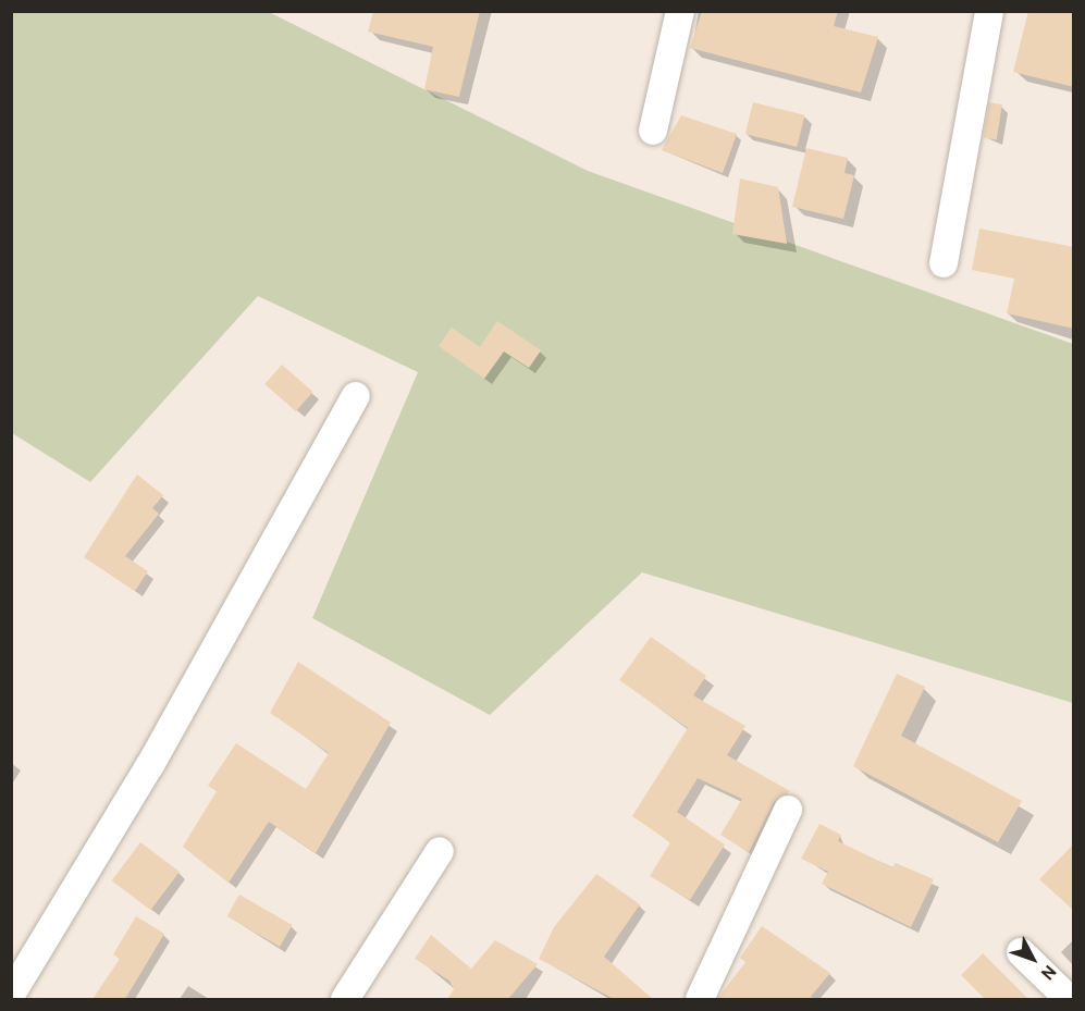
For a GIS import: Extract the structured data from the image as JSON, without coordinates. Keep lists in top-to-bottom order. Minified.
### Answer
{"north":"bottom right"}
